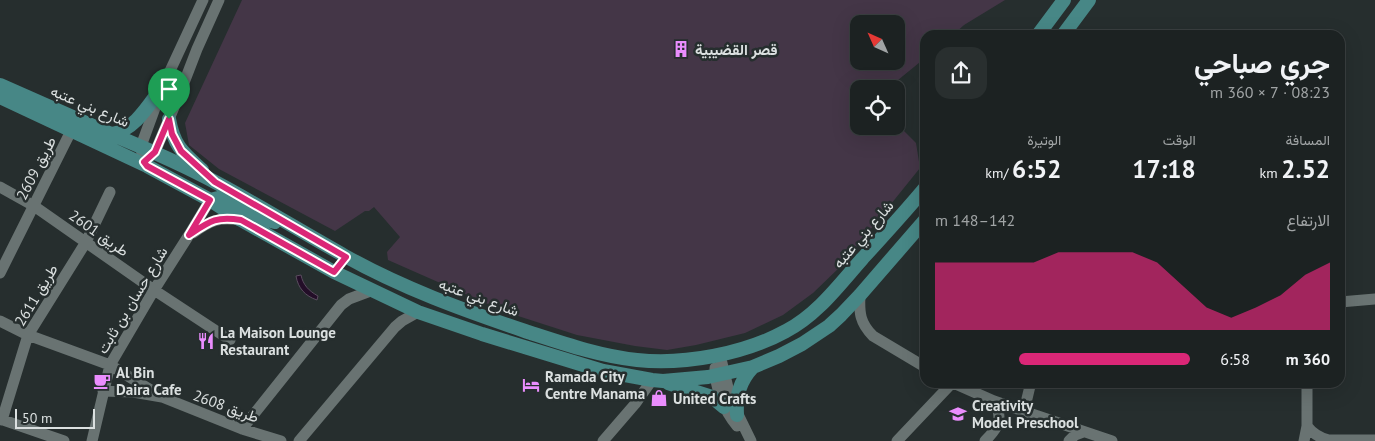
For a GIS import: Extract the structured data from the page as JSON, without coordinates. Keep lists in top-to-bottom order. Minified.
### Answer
{"streets":{"main road":["شارع بني عتبه"],"street":["طريق 2609","طريق 2601","طريق 2611","شارع حسان بن ثابت","طريق 2608"]},"crossings":[["شارع بني عتبه","طريق 2609"],["شارع بني عتبه","شارع حسان بن ثابت"],["طريق 2609","طريق 2601"],["طريق 2601","طريق 2611"],["طريق 2601","شارع حسان بن ثابت"],["طريق 2611","طريق 2608"],["شارع حسان بن ثابت","طريق 2608"]],"places":{"building":["قصر القضيبية"],"restaurant":["La Maison Lounge Restaurant"],"cafe":["Al Bin Daira Cafe"],"hotel":["Ramada City Centre Manama"],"shop":["United Crafts"],"school or university":["Creativity Model Preschool"]},"scale_bar":"50 m","north":"top left","page":{"heading":["جري صباحي","08:23 · 7 × 360 m"],"stats":[["المسافة","2.52 km"],["الوقت","17:18"],["الوتيرة","6:52 /km"]],"chart":["الارتفاع","142–148 m"],"list":[{"name":"360 m","note":"6:58"}],"scale":"50 m"}}
